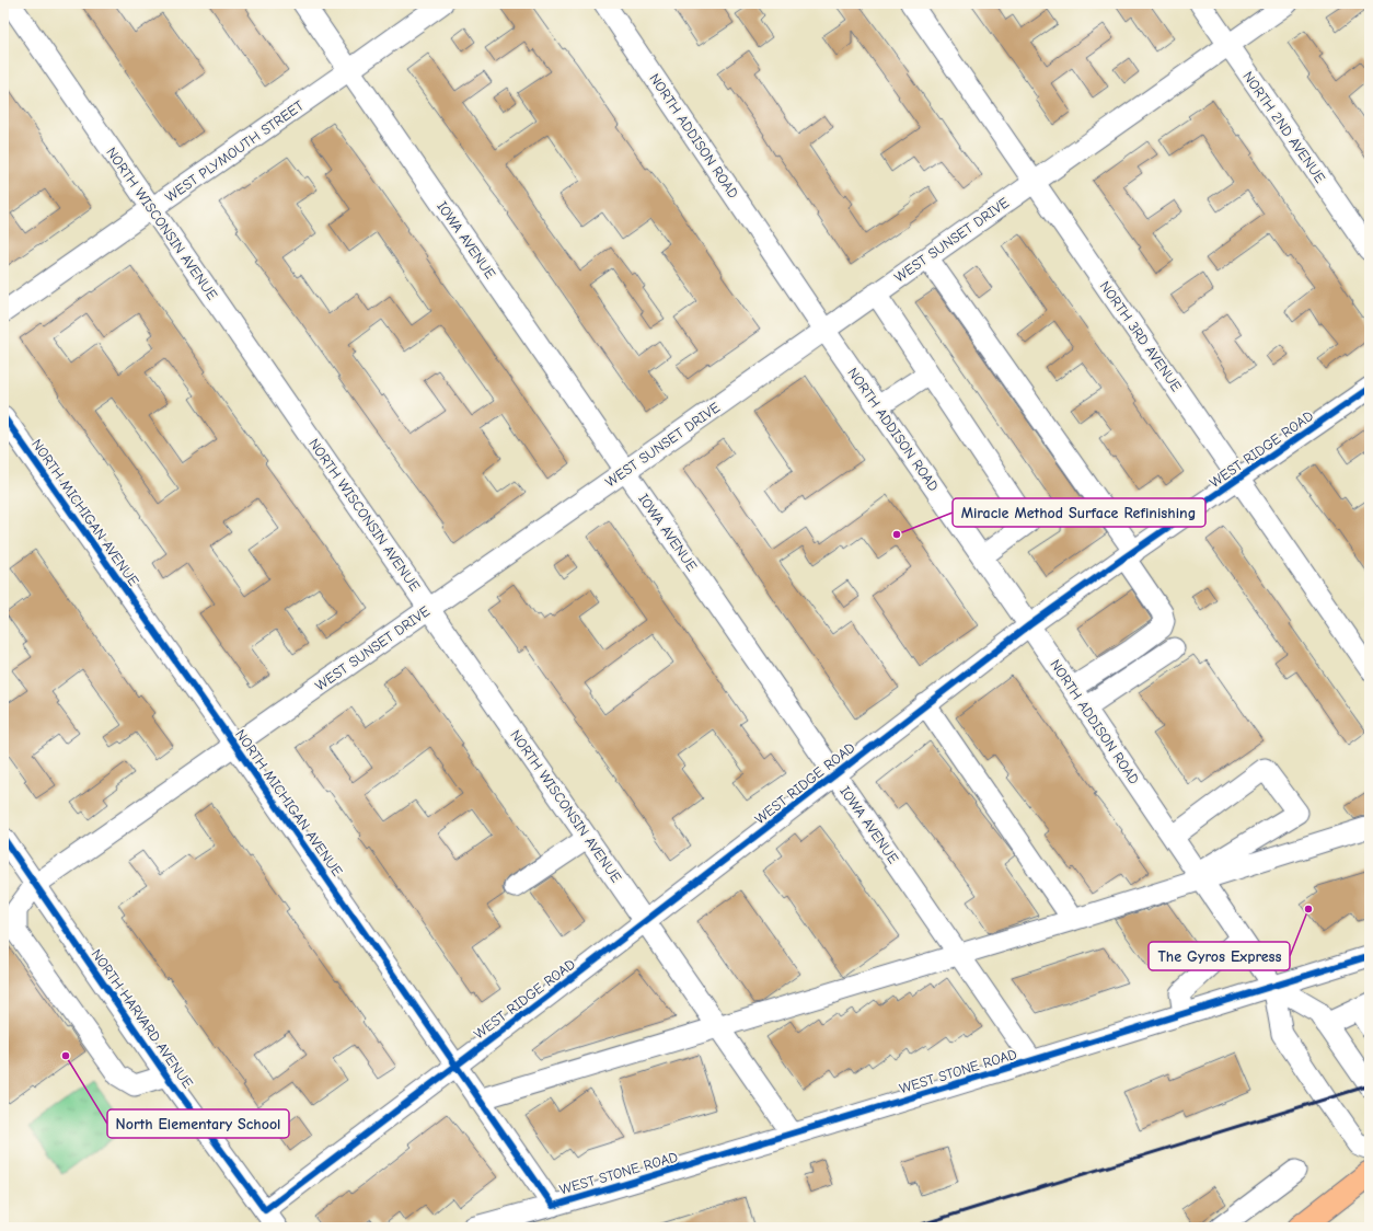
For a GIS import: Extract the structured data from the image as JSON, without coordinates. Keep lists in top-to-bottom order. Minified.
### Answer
{"streets":{"street":["NORTH 2ND AVENUE","NORTH ADDISON ROAD","WEST PLYMOUTH STREET","NORTH WISCONSIN AVENUE","IOWA AVENUE","WEST SUNSET DRIVE","NORTH 3RD AVENUE","WEST RIDGE ROAD","NORTH MICHIGAN AVENUE","NORTH HARVARD AVENUE","WEST STONE ROAD"]},"crossings":[["NORTH 2ND AVENUE","WEST SUNSET DRIVE"],["NORTH ADDISON ROAD","WEST SUNSET DRIVE"],["NORTH ADDISON ROAD","WEST RIDGE ROAD"],["NORTH ADDISON ROAD","WEST STONE ROAD"],["WEST PLYMOUTH STREET","NORTH WISCONSIN AVENUE"],["WEST PLYMOUTH STREET","IOWA AVENUE"],["NORTH WISCONSIN AVENUE","WEST SUNSET DRIVE"],["NORTH WISCONSIN AVENUE","WEST RIDGE ROAD"],["NORTH WISCONSIN AVENUE","WEST STONE ROAD"],["IOWA AVENUE","WEST SUNSET DRIVE"],["IOWA AVENUE","WEST RIDGE ROAD"],["IOWA AVENUE","WEST STONE ROAD"],["WEST SUNSET DRIVE","NORTH 3RD AVENUE"],["WEST SUNSET DRIVE","NORTH MICHIGAN AVENUE"],["WEST SUNSET DRIVE","NORTH HARVARD AVENUE"],["NORTH 3RD AVENUE","WEST RIDGE ROAD"],["WEST RIDGE ROAD","NORTH MICHIGAN AVENUE"],["WEST RIDGE ROAD","NORTH HARVARD AVENUE"],["NORTH MICHIGAN AVENUE","WEST STONE ROAD"]],"places":["Miracle Method Surface Refinishing","The Gyros Express","North Elementary School"]}
